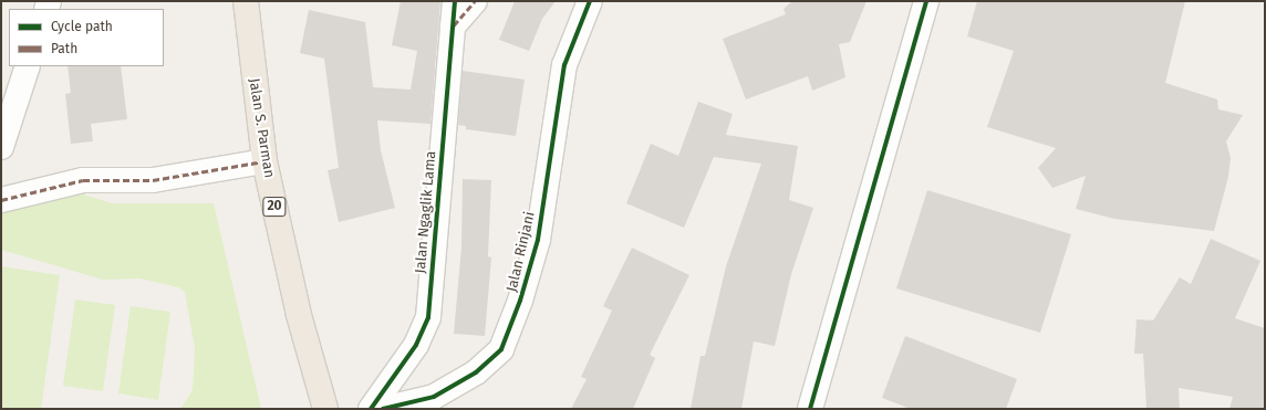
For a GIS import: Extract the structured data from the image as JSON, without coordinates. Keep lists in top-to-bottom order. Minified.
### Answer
{"streets":{"highway":["Jalan S. Parman","20"],"street":["Jalan Ngaglik Lama","Jalan Rinjani"]},"legend":["Cycle path","Path"]}
